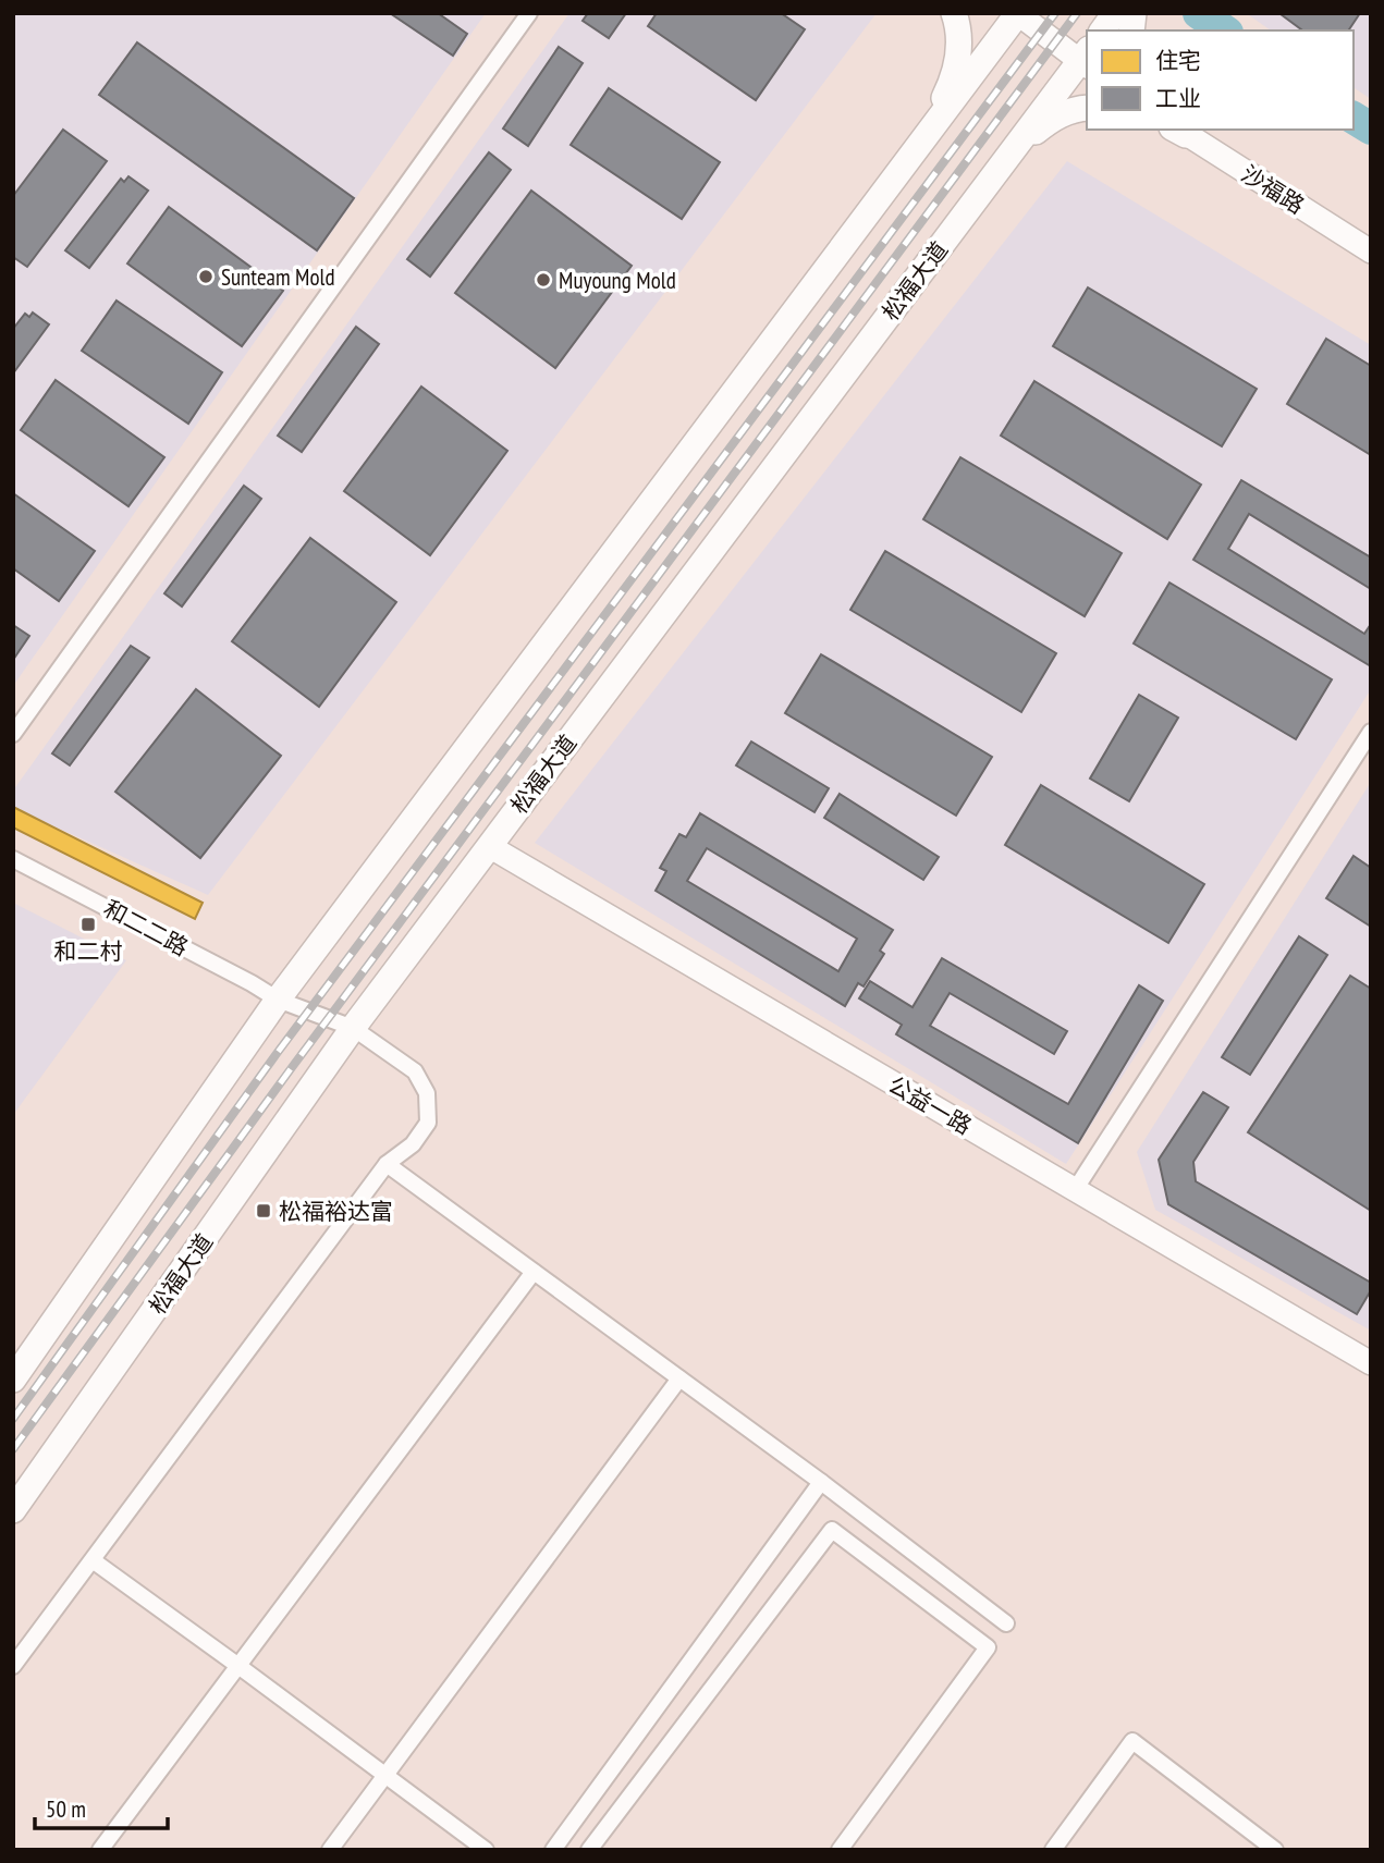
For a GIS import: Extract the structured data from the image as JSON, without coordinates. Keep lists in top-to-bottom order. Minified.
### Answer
{"streets":{"main road":["松福大道"],"street":["沙福路","和二二路","公益一路"]},"crossings":[["松福大道","和二二路"],["松福大道","公益一路"]],"places":{"other":["Sunteam Mold","Muyoung Mold"],"transit":["和二村","松福裕达富"]},"legend":["住宅","工业"],"scale_bar":"50 m"}
